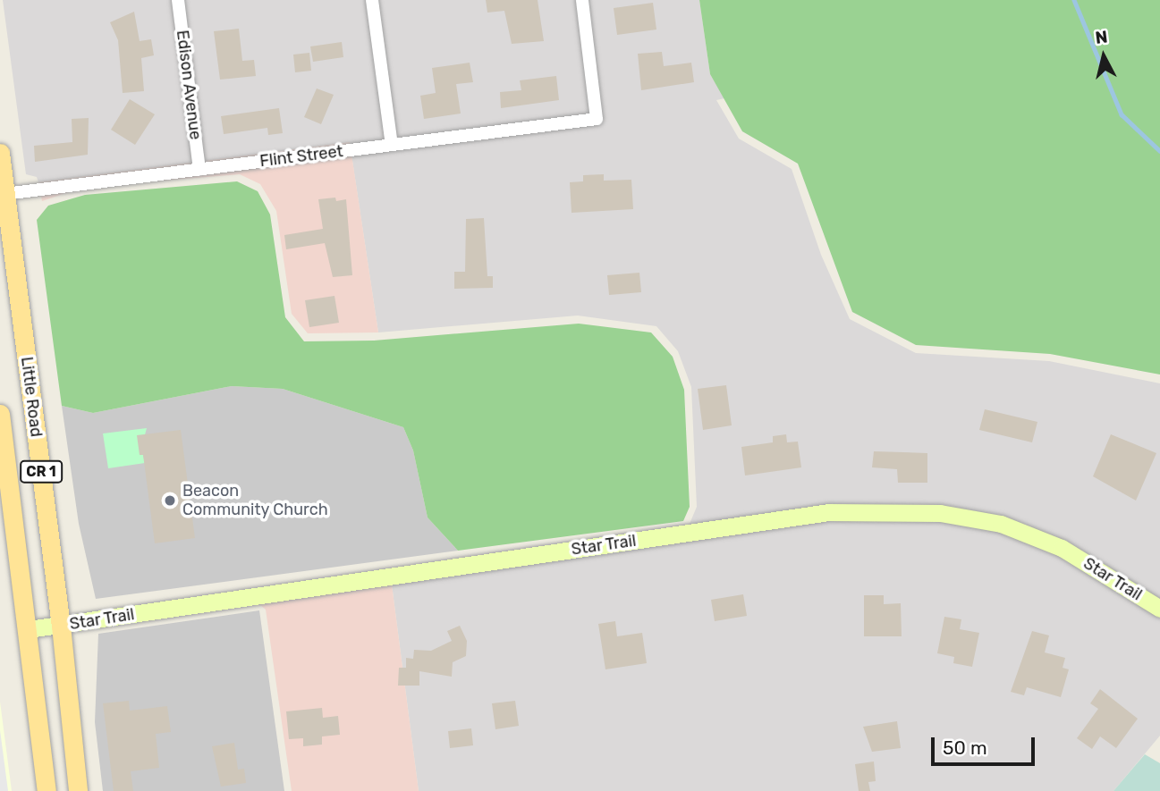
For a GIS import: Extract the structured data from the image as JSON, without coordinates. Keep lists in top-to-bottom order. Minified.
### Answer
{"streets":{"main road":["Little Road","CR 1"],"street":["Edison Avenue","Flint Street","Star Trail"]},"crossings":[["Edison Avenue","Flint Street"],["Flint Street","Little Road"],["Little Road","Star Trail"]],"places":["Beacon Community Church"],"scale_bar":"50 m","north":"top"}
